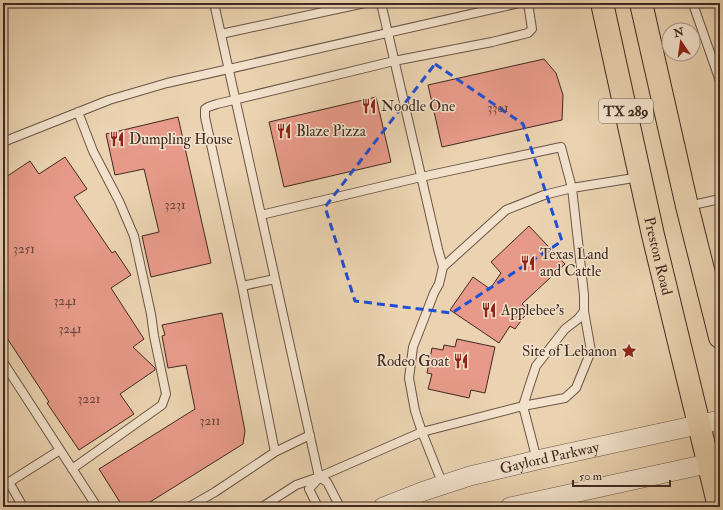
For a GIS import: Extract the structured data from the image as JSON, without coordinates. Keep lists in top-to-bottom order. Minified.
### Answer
{"streets":{"main road":["TX 289","Preston Road"],"street":["Gaylord Parkway"]},"crossings":[["Preston Road","Gaylord Parkway"]],"places":{"restaurant":["Noodle One","Blaze Pizza","Dumpling House","Texas Land and Cattle","Applebee's","Rodeo Goat"],"place":["Site of Lebanon"]},"house_numbers":["3301","3231","3251","3241","3241","3221","3211"],"scale_bar":"50 m","north":"top"}
